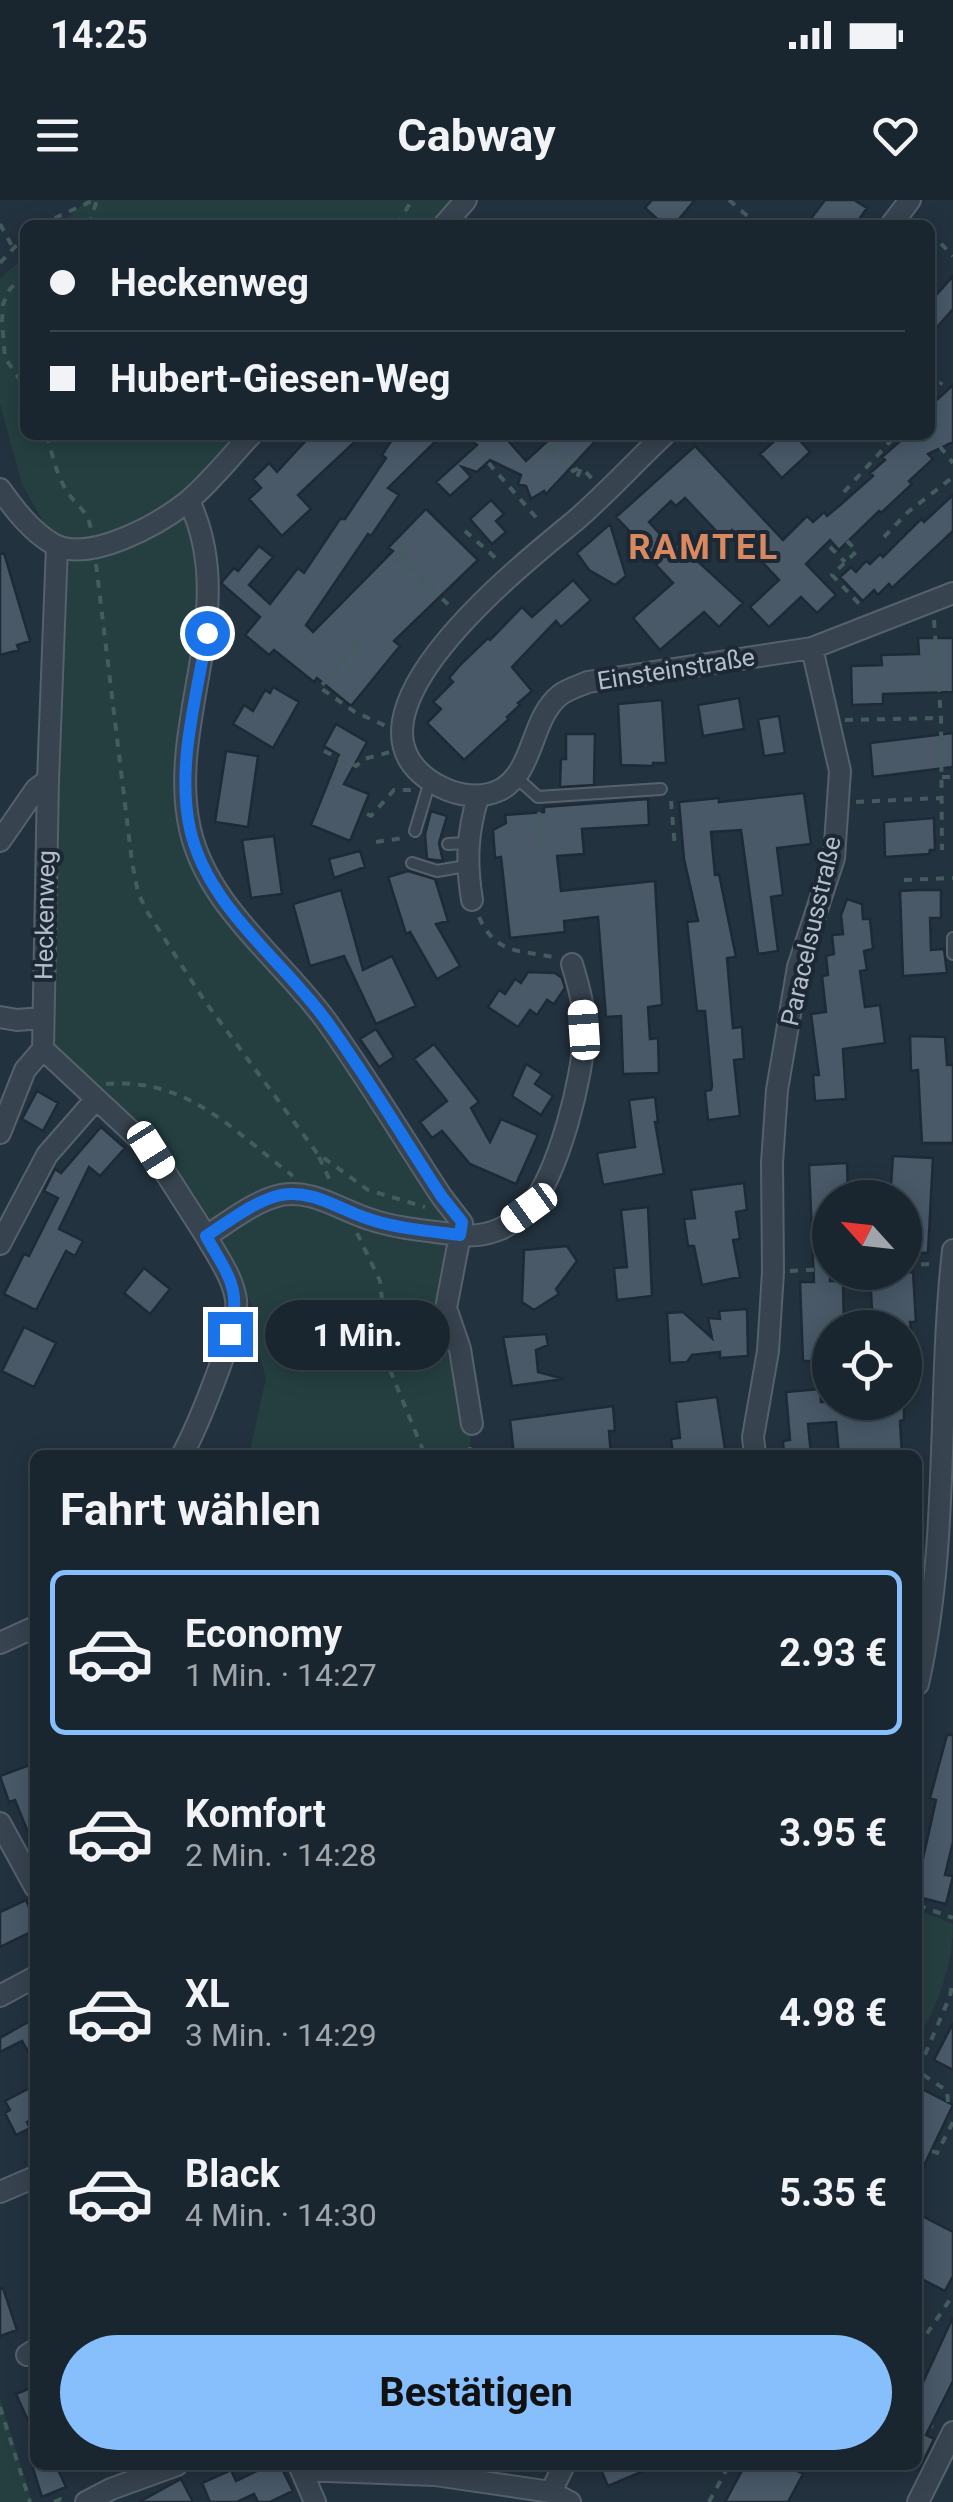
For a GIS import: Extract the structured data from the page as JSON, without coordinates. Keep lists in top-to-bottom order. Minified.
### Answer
{"streets":{"street":["Einsteinstraße","Heckenweg","Paracelsusstraße"]},"crossings":[["Einsteinstraße","Paracelsusstraße"]],"districts":["RAMTEL"],"north":"top left","page":{"status":"14:25","header":"Cabway","banner":["Heckenweg","Hubert-Giesen-Weg"],"bubble":"1 Min.","heading":"Fahrt wählen","list":[{"name":"Economy","note":"1 Min. · 14:27","value":"2.93 €"},{"name":"Komfort","note":"2 Min. · 14:28","value":"3.95 €"},{"name":"XL","note":"3 Min. · 14:29","value":"4.98 €"},{"name":"Black","note":"4 Min. · 14:30","value":"5.35 €"}],"buttons":"Bestätigen"}}
